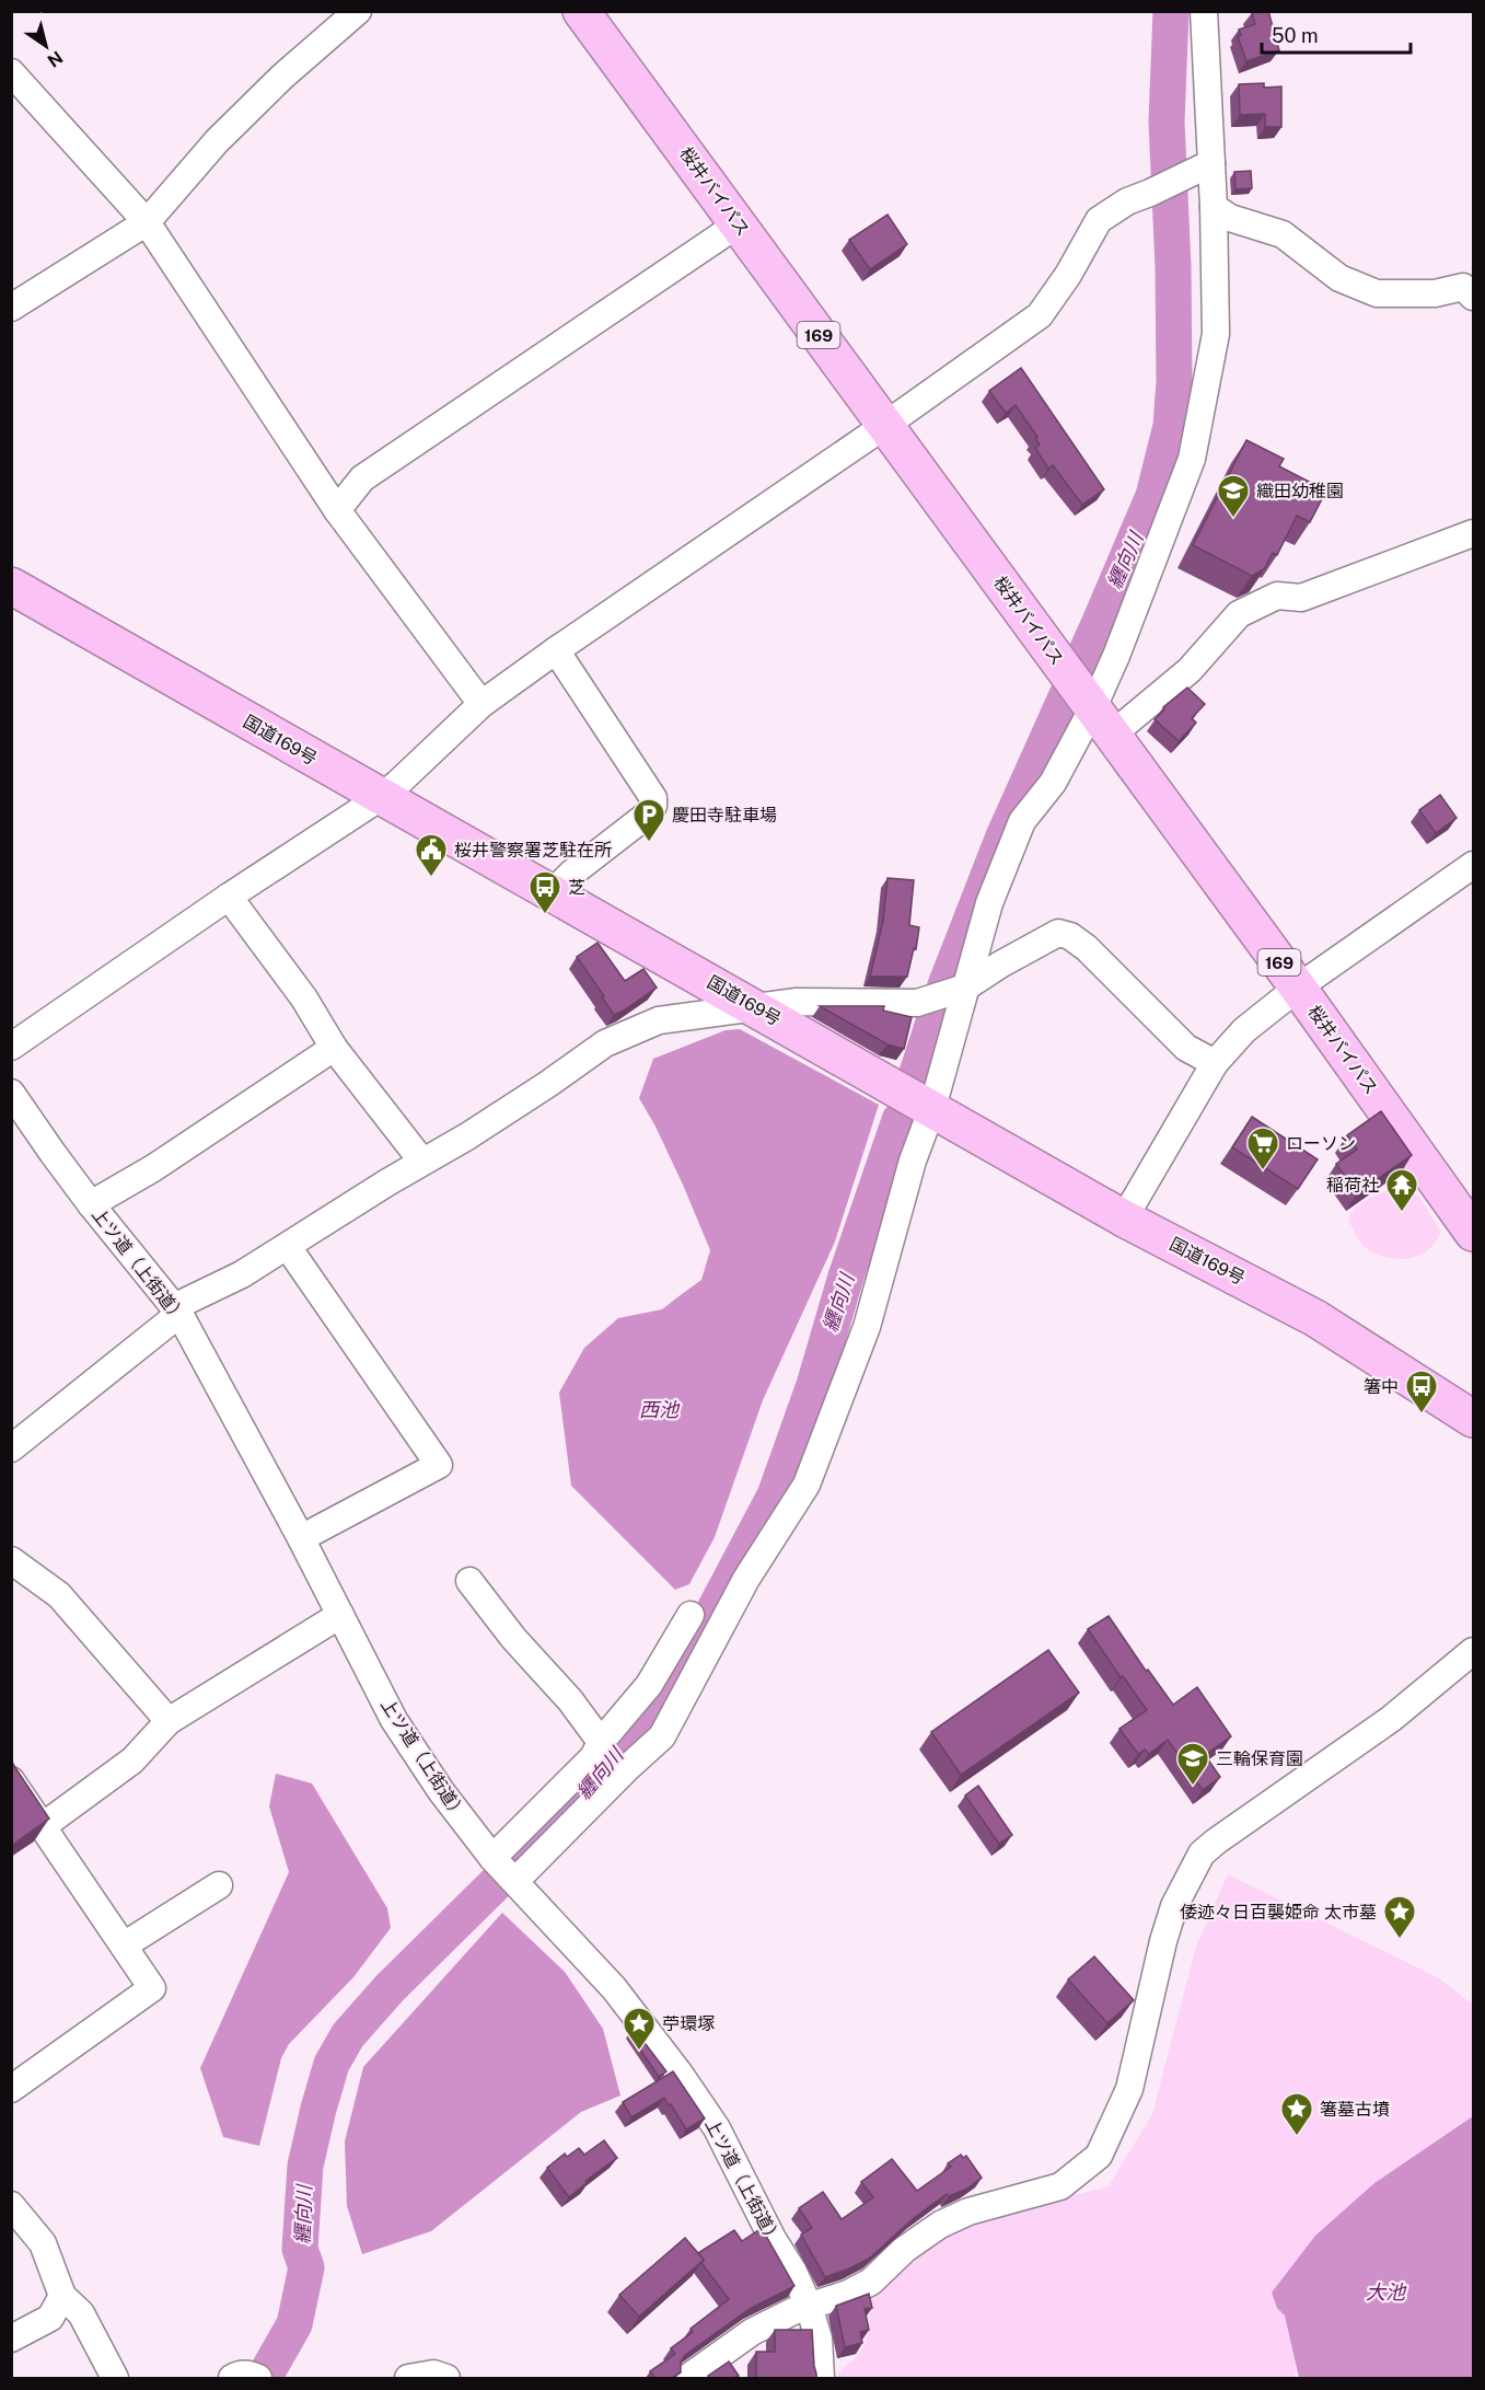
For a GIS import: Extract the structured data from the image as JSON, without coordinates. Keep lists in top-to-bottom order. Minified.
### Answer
{"streets":{"highway":["桜井バイパス","169","国道169号"],"street":["上ツ道（上街道）"]},"water":["纒向川","西池","大池"],"places":{"school or university":["織田幼稚園","三輪保育園"],"parking":["慶田寺駐車場"],"public building":["桜井警察署芝駐在所"],"bus stop":["芝","箸中"],"supermarket":["ローソン"],"temple":["稲荷社"],"place":["倭迹々日百襲姫命 太市墓","苧環塚","箸墓古墳"]},"scale_bar":"50 m","north":"bottom right"}
